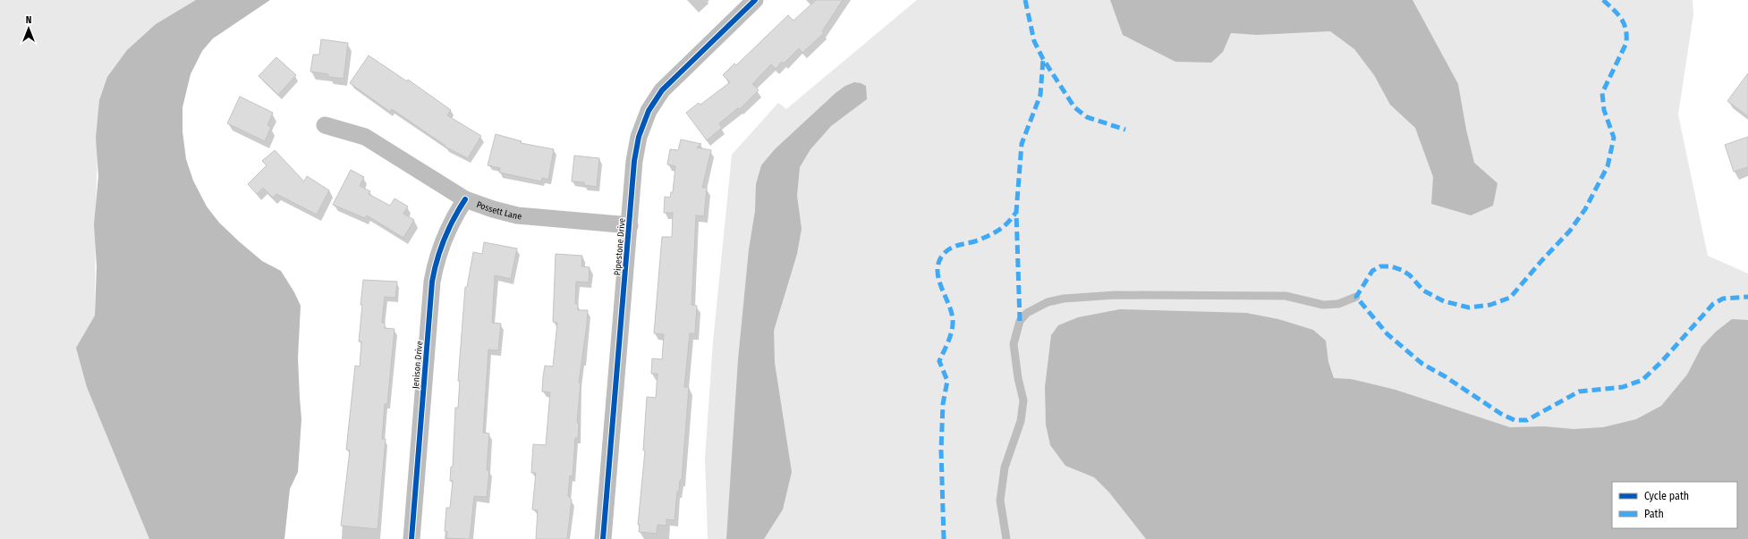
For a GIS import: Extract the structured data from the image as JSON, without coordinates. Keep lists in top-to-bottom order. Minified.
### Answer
{"streets":{"street":["Possett Lane","Pipestone Drive","Jenison Drive"]},"crossings":[["Possett Lane","Pipestone Drive"],["Possett Lane","Jenison Drive"]],"legend":["Cycle path","Path"],"north":"top"}
